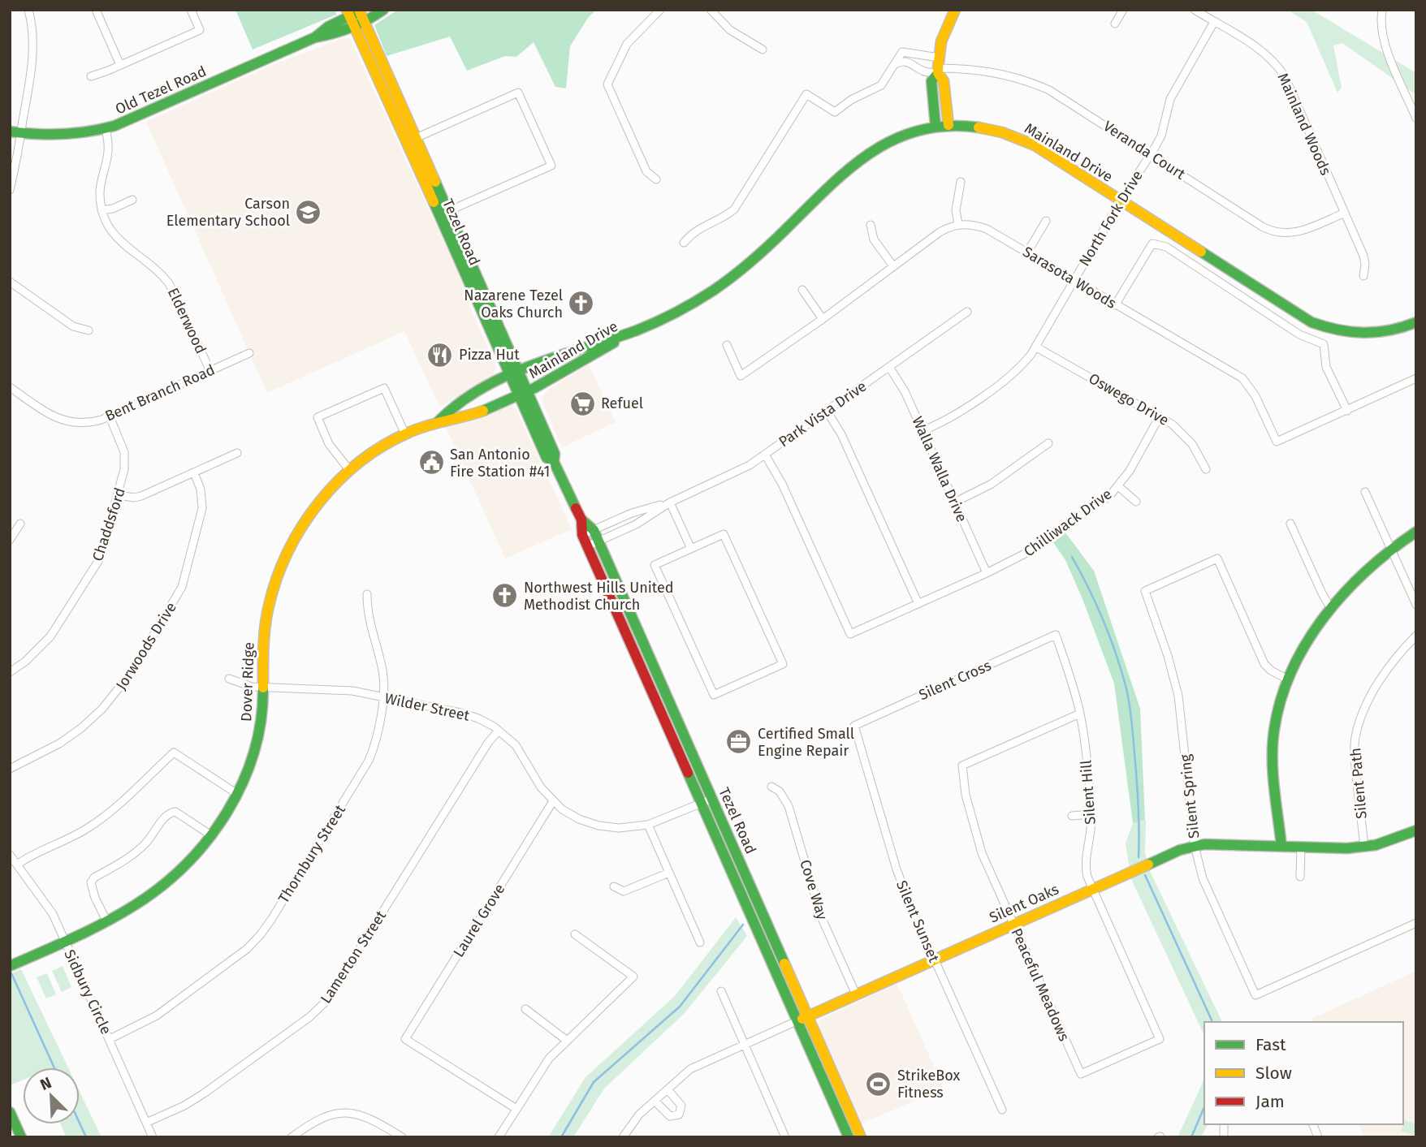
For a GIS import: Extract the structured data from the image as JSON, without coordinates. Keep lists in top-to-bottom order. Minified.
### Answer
{"streets":{"main road":["Old Tezel Road","Mainland Drive","Tezel Road","Dover Ridge","Silent Oaks"],"street":["Mainland Woods","Veranda Court","North Fork Drive","Sarasota Woods","Elderwood","Bent Branch Road","Oswego Drive","Park Vista Drive","Walla Walla Drive","Chilliwack Drive","Chaddsford","Jorwoods Drive","Silent Cross","Wilder Street","Silent Path","Silent Hill","Silent Spring","Thornbury Street","Cove Way","Laurel Grove","Silent Sunset","Lamerton Street","Peaceful Meadows","Sidbury Circle"]},"crossings":[["Old Tezel Road","Tezel Road"],["Old Tezel Road","Elderwood"],["Mainland Woods","Veranda Court"],["Mainland Woods","North Fork Drive"],["Veranda Court","North Fork Drive"],["Mainland Drive","North Fork Drive"],["Mainland Drive","Tezel Road"],["Mainland Drive","Dover Ridge"],["North Fork Drive","Sarasota Woods"],["North Fork Drive","Oswego Drive"],["North Fork Drive","Walla Walla Drive"],["Tezel Road","Park Vista Drive"],["Tezel Road","Dover Ridge"],["Tezel Road","Wilder Street"],["Tezel Road","Silent Oaks"],["Elderwood","Bent Branch Road"],["Bent Branch Road","Chaddsford"],["Oswego Drive","Chilliwack Drive"],["Park Vista Drive","Walla Walla Drive"],["Park Vista Drive","Chilliwack Drive"],["Walla Walla Drive","Chilliwack Drive"],["Silent Cross","Silent Hill"],["Silent Cross","Silent Sunset"],["Dover Ridge","Wilder Street"],["Dover Ridge","Sidbury Circle"],["Wilder Street","Thornbury Street"],["Wilder Street","Laurel Grove"],["Wilder Street","Lamerton Street"],["Silent Path","Silent Oaks"],["Silent Hill","Silent Oaks"],["Silent Hill","Peaceful Meadows"],["Silent Spring","Silent Oaks"],["Thornbury Street","Sidbury Circle"],["Cove Way","Silent Oaks"],["Silent Oaks","Silent Sunset"],["Silent Oaks","Peaceful Meadows"],["Lamerton Street","Sidbury Circle"]],"places":{"school or university":["Carson Elementary School"],"church":["Nazarene Tezel Oaks Church","Northwest Hills United Methodist Church"],"restaurant":["Pizza Hut"],"supermarket":["Refuel"],"public building":["San Antonio Fire Station #41"],"office":["Certified Small Engine Repair"],"sports":["StrikeBox Fitness"]},"legend":["Fast","Slow","Jam"],"north":"top left"}
